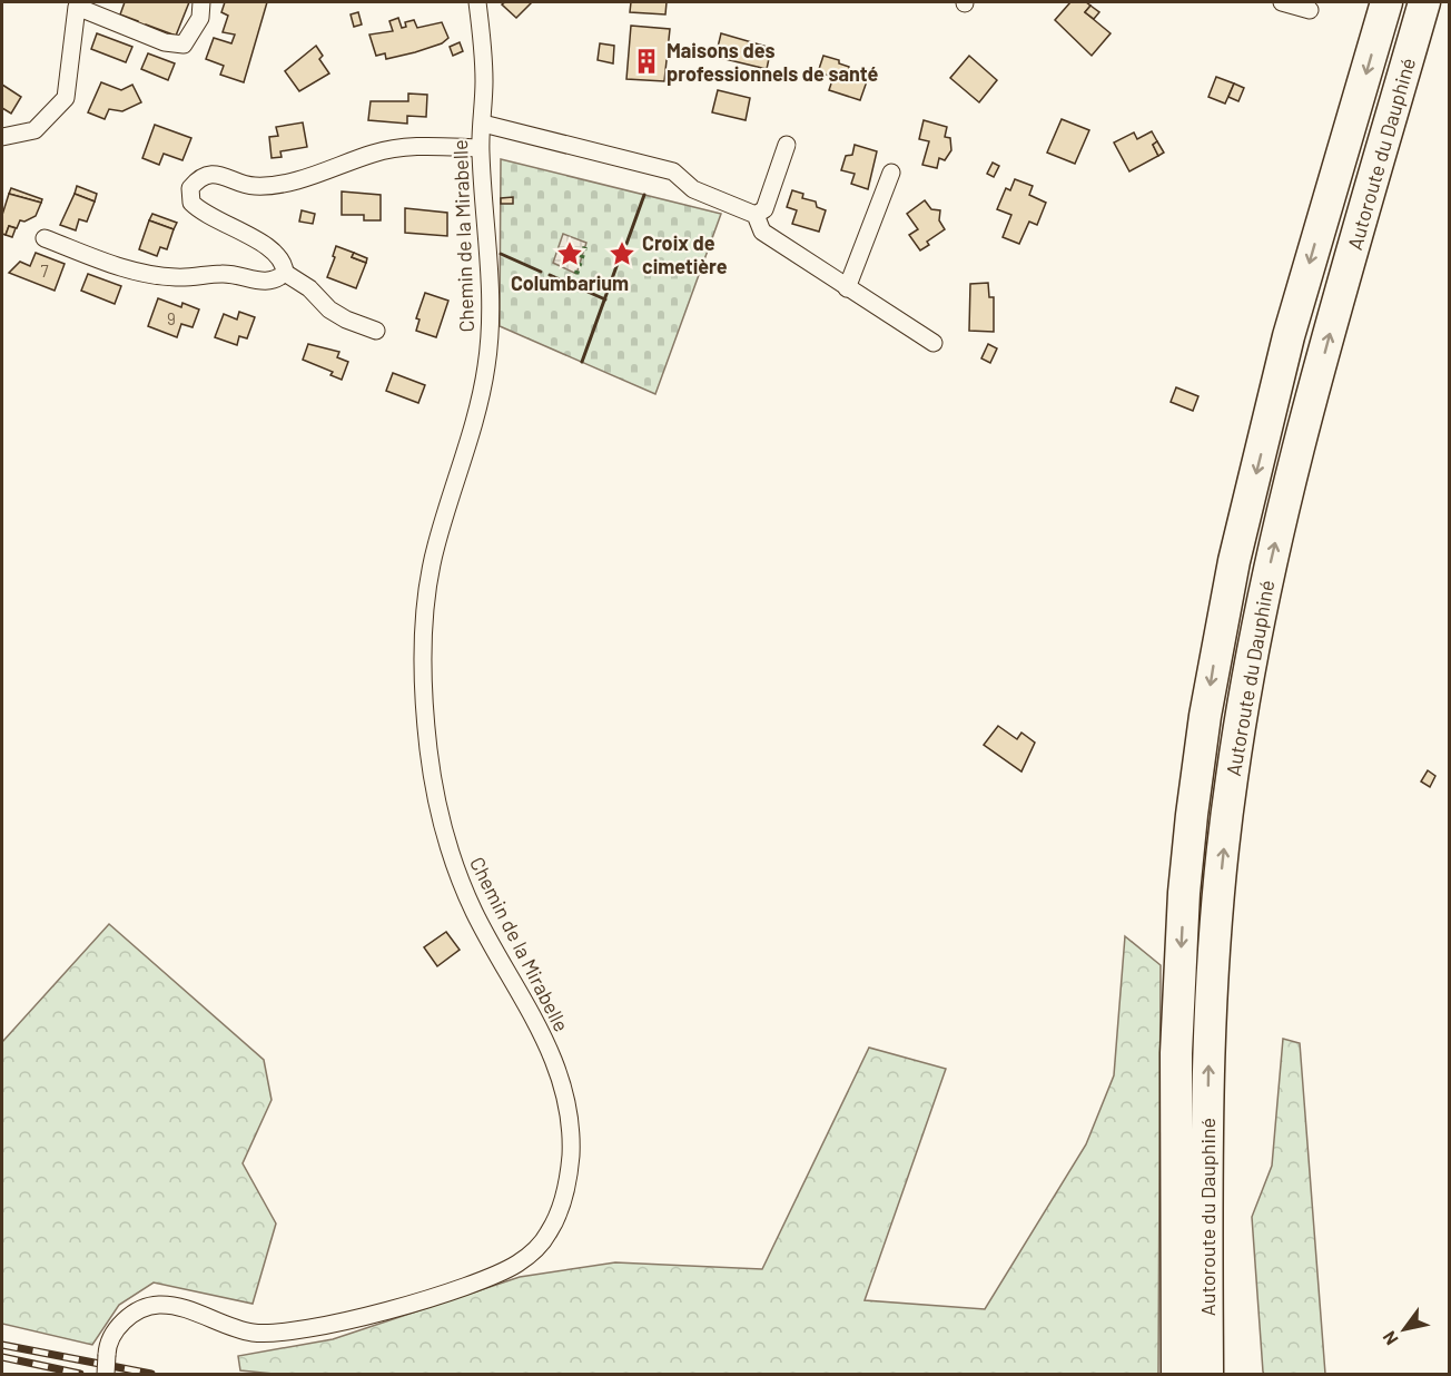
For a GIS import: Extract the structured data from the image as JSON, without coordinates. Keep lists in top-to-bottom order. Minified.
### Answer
{"streets":{"highway":["Autoroute du Dauphiné"],"street":["Chemin de la Mirabelle"]},"places":{"building":["Maisons des professionnels de santé"],"place":["Columbarium","Croix de cimetière"]},"house_numbers":["7","9"],"north":"bottom left"}
